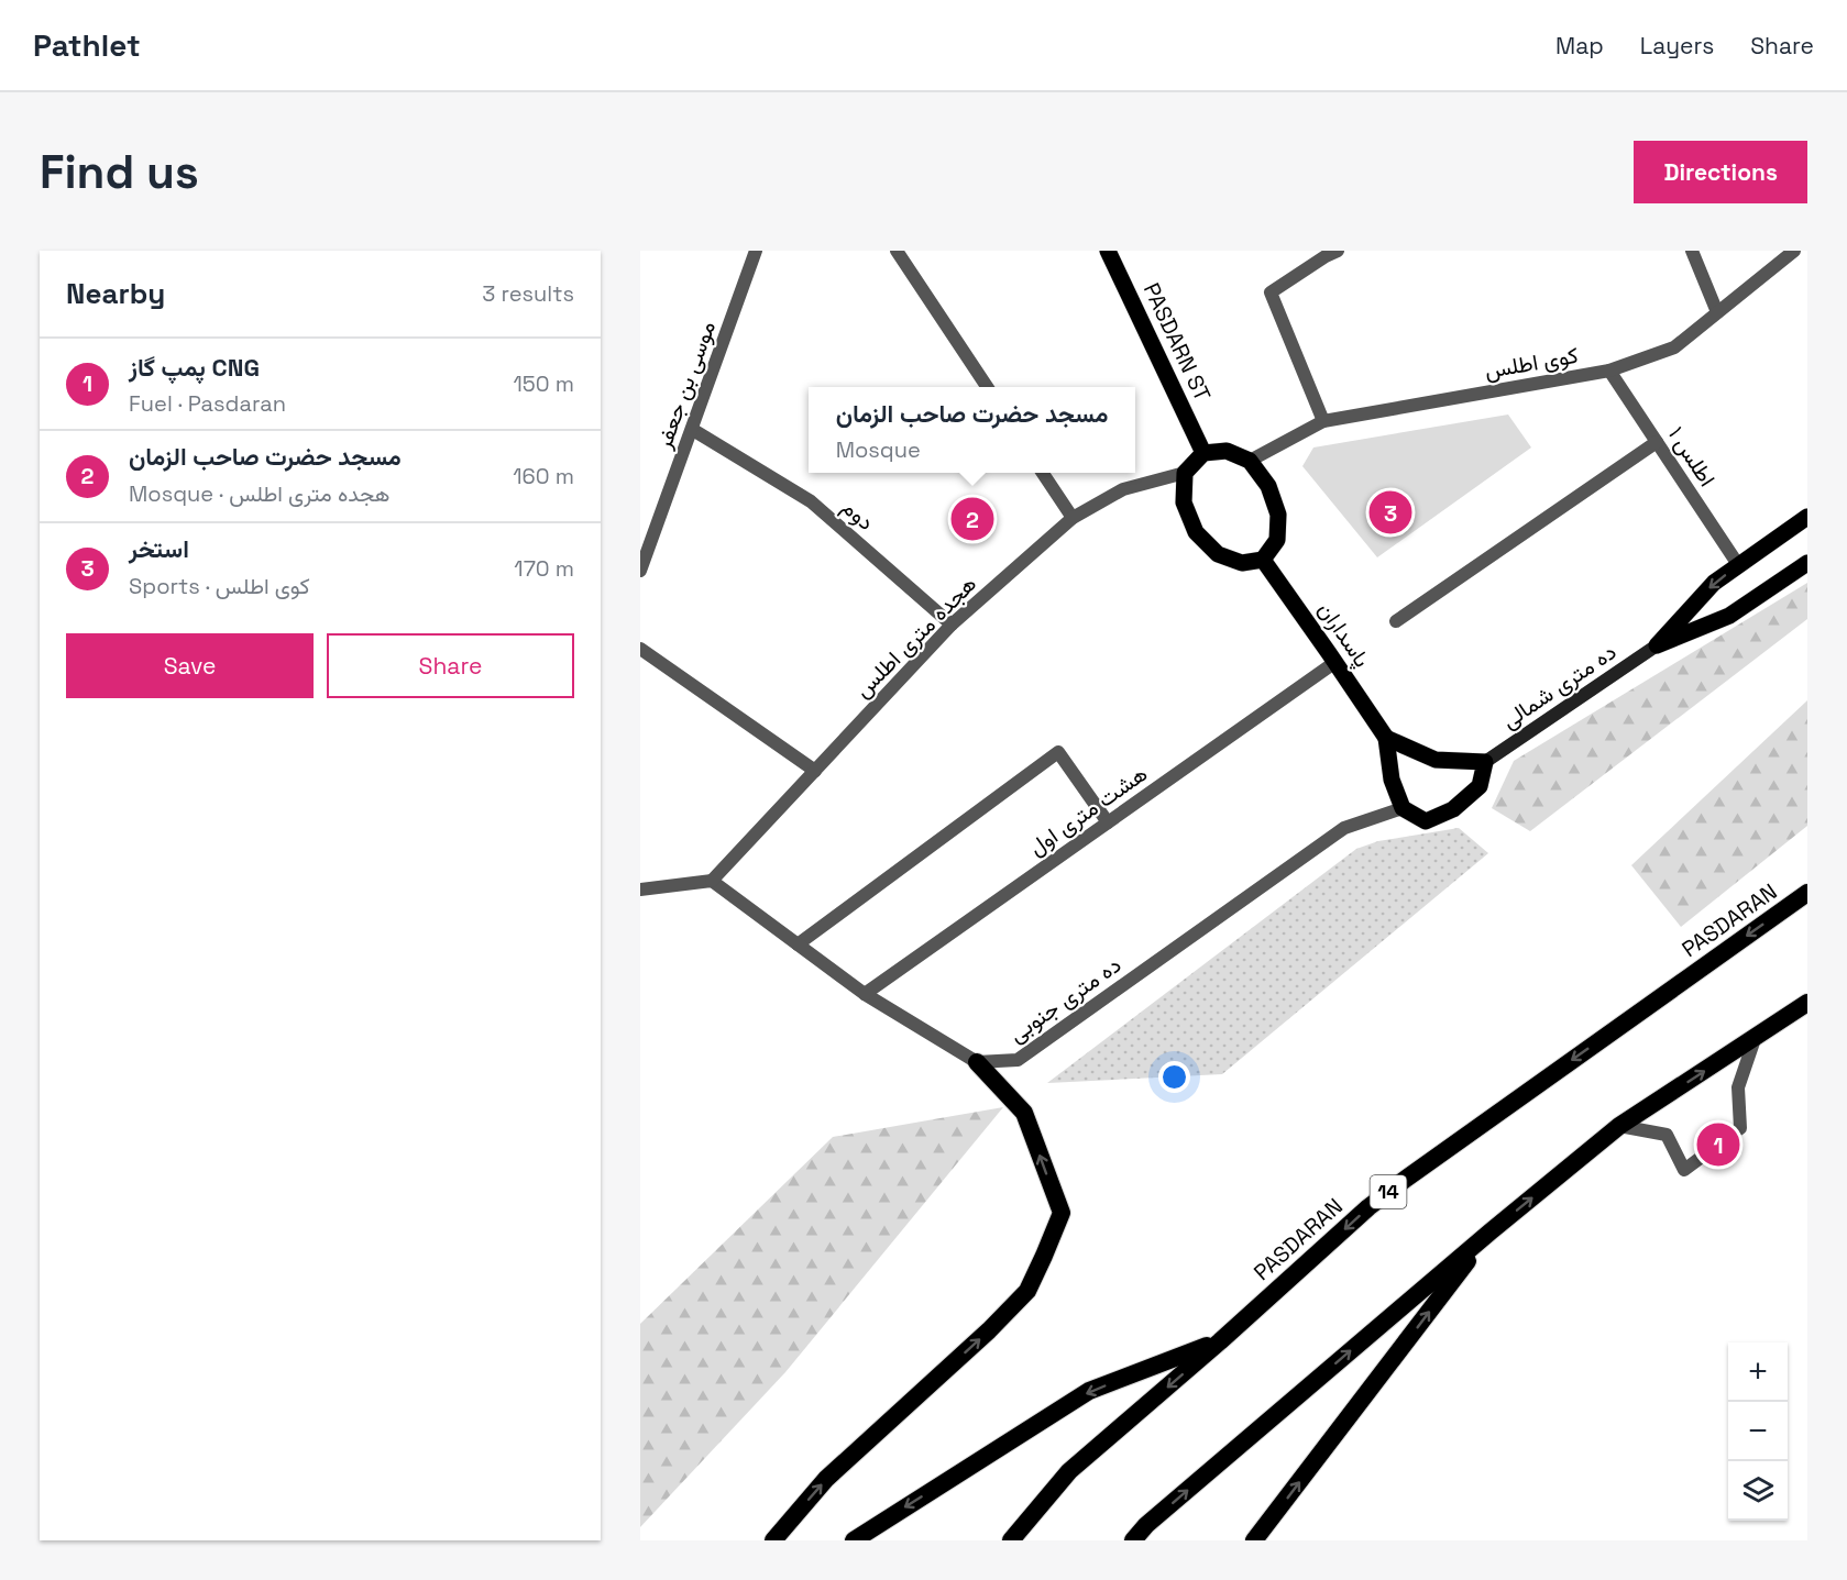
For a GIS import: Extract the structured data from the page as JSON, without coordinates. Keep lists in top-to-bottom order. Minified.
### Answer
{"streets":{"highway":["PASDARAN","14"],"main road":["PASDARN ST","پاسداران","ده متری شمالی"],"street":["کوی اطلس","موسی بن جعفر","اطلس ۱","دوم","هجده متری اطلس","هشت متری اول","ده متری جنوبی"]},"crossings":[["PASDARN ST","کوی اطلس"],["PASDARN ST","پاسداران"],["PASDARN ST","هجده متری اطلس"],["کوی اطلس","اطلس ۱"],["کوی اطلس","پاسداران"],["کوی اطلس","هجده متری اطلس"],["موسی بن جعفر","دوم"],["دوم","هجده متری اطلس"],["پاسداران","هجده متری اطلس"],["پاسداران","هشت متری اول"],["پاسداران","ده متری جنوبی"]],"page":{"header":"Pathlet","nav":["Map","Layers","Share"],"buttons":["Directions",["Save","Share"]],"title":"Find us","heading":["Nearby","3 results"],"list":[{"mark":"1","name":"پمپ گاز CNG","note":"Fuel · Pasdaran","value":"150 m"},{"mark":"2","name":"مسجد حضرت صاحب الزمان","note":"Mosque · هجده متری اطلس","value":"160 m"},{"mark":"3","name":"استخر","note":"Sports · کوی اطلس","value":"170 m"}],"popup":["مسجد حضرت صاحب الزمان","Mosque"],"pins":["3","2","1"],"map_buttons":["+","−"]}}
